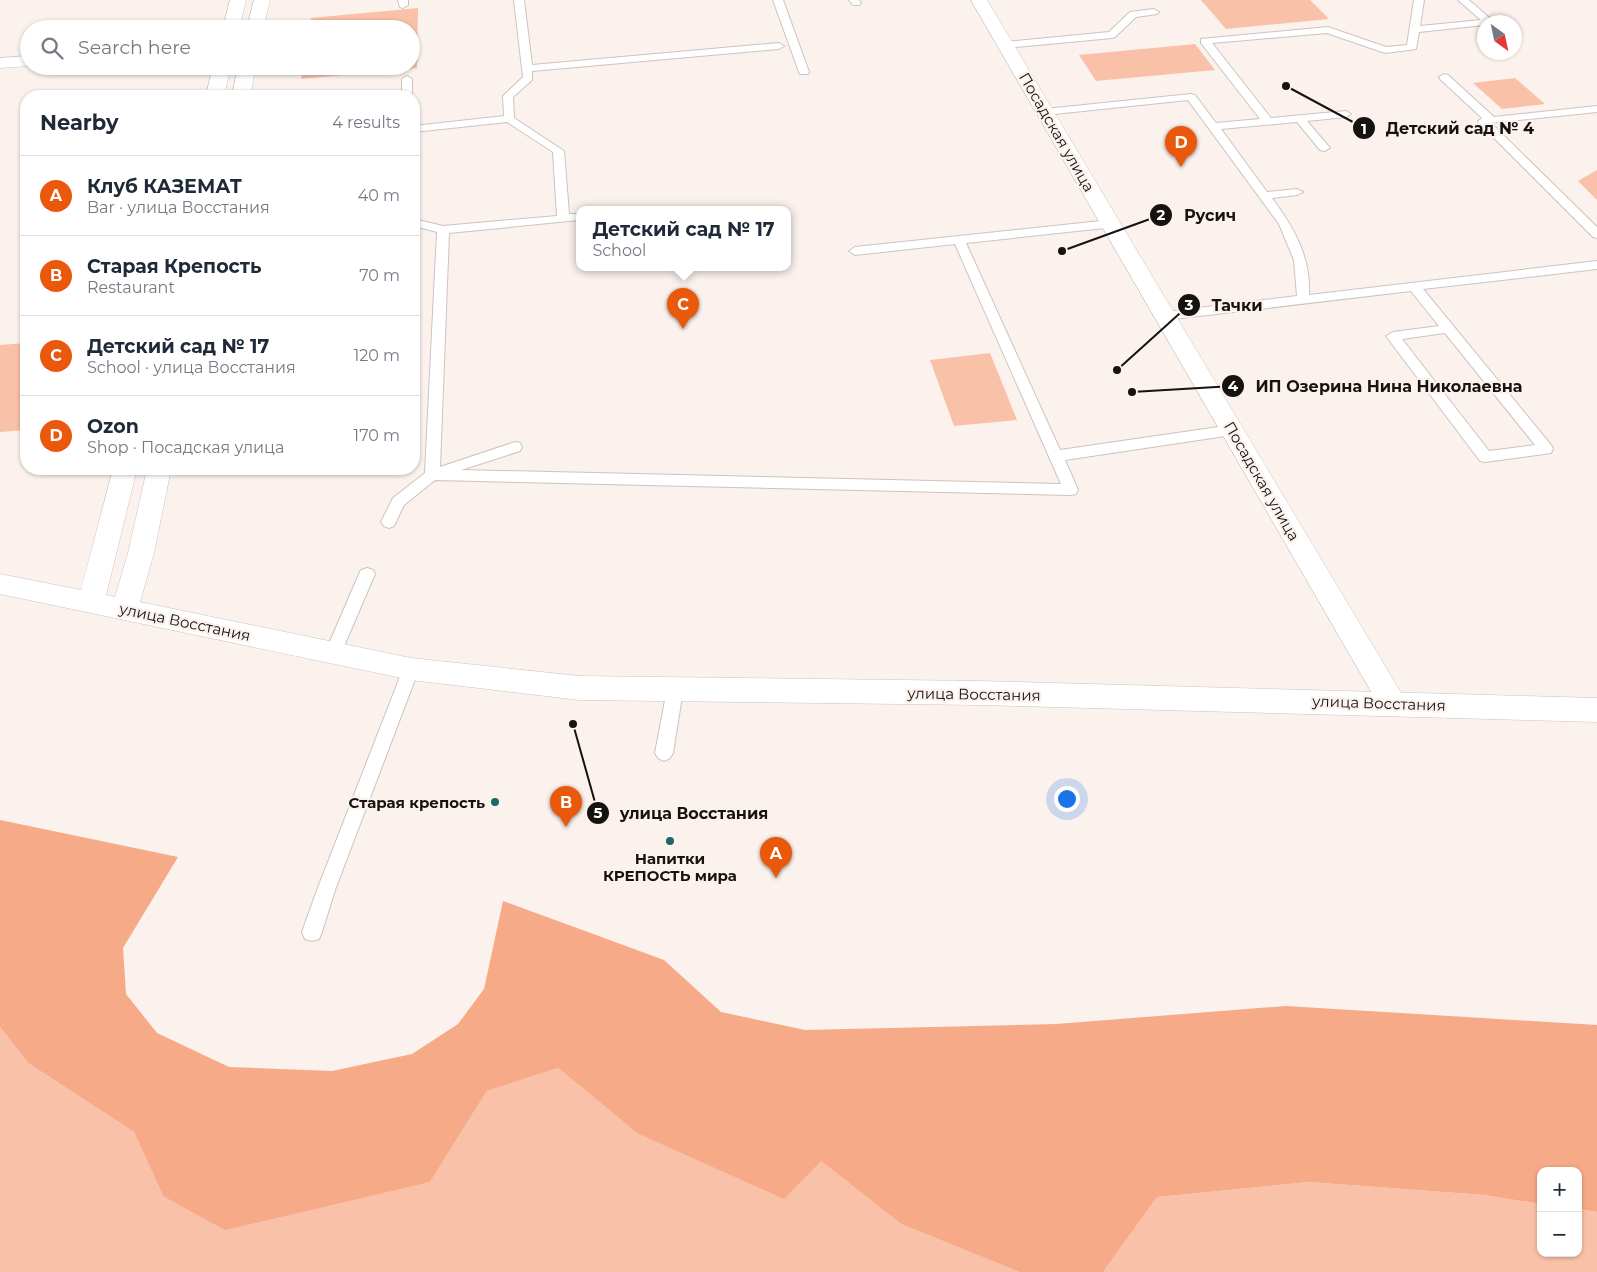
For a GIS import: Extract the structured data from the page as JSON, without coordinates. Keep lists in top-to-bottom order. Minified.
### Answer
{"streets":{"main road":["Посадская улица","улица Восстания"]},"crossings":[["Посадская улица","улица Восстания"]],"places":["Детский сад № 4","Русич","Тачки","ИП Озерина Нина Николаевна","улица Восстания","Старая крепость","Напитки КРЕПОСТЬ мира"],"north":"bottom right","page":{"search":"Search here","heading":["Nearby","4 results"],"pins":["D","C","B","A"],"list":[{"mark":"A","name":"Клуб КАЗЕМАТ","note":"Bar · улица Восстания","value":"40 m"},{"mark":"B","name":"Старая Крепость","note":"Restaurant","value":"70 m"},{"mark":"C","name":"Детский сад № 17","note":"School · улица Восстания","value":"120 m"},{"mark":"D","name":"Ozon","note":"Shop · Посадская улица","value":"170 m"}],"popup":["Детский сад № 17","School"],"map_buttons":["+","−"]}}
